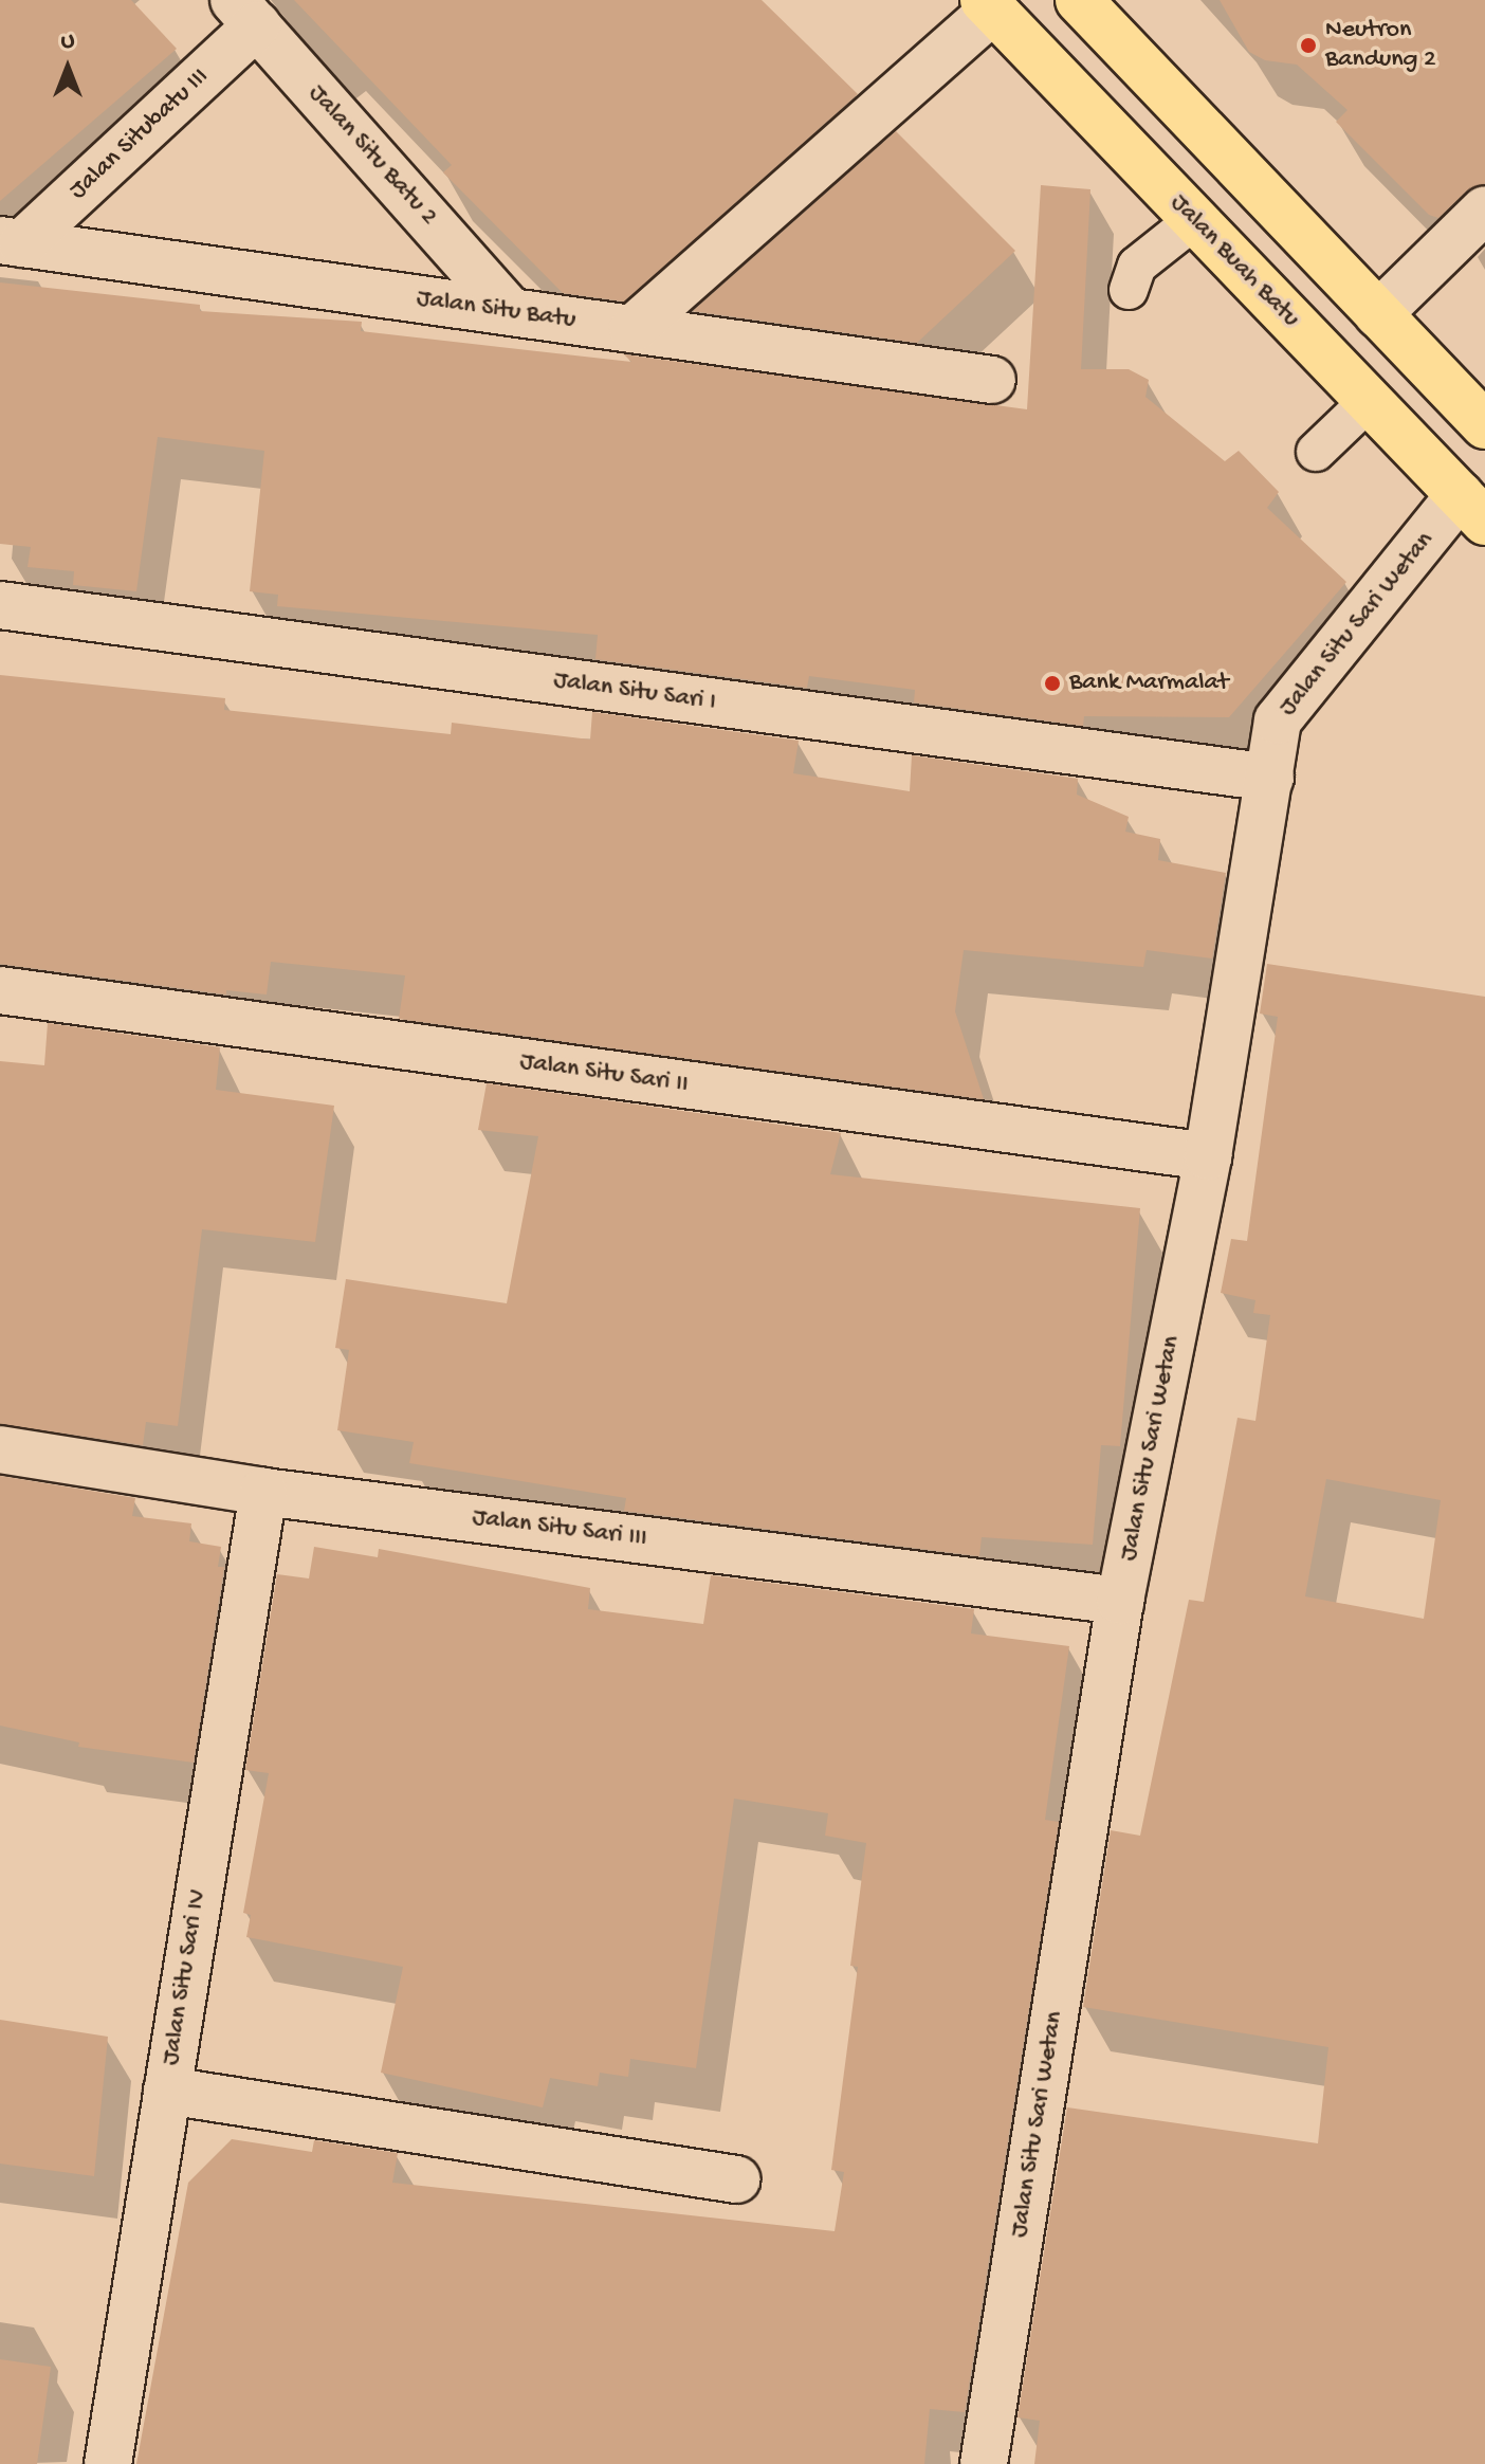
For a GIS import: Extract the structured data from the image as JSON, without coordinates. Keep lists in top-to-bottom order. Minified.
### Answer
{"streets":{"main road":["Jalan Buah Batu"],"street":["Jalan Situbatu III","Jalan Situ Batu 2","Jalan Situ Batu","Jalan Situ Sari Wetan","Jalan Situ Sari I","Jalan Situ Sari II","Jalan Situ Sari III","Jalan Situ Sari IV"]},"crossings":[["Jalan Situbatu III","Jalan Situ Batu 2"],["Jalan Situbatu III","Jalan Situ Batu"],["Jalan Situ Batu 2","Jalan Situ Batu"],["Jalan Buah Batu","Jalan Situ Sari Wetan"],["Jalan Situ Sari Wetan","Jalan Situ Sari I"],["Jalan Situ Sari Wetan","Jalan Situ Sari II"],["Jalan Situ Sari Wetan","Jalan Situ Sari III"],["Jalan Situ Sari III","Jalan Situ Sari IV"]],"places":["Neutron Bandung 2","Bank Marmalat"],"north":"top"}
